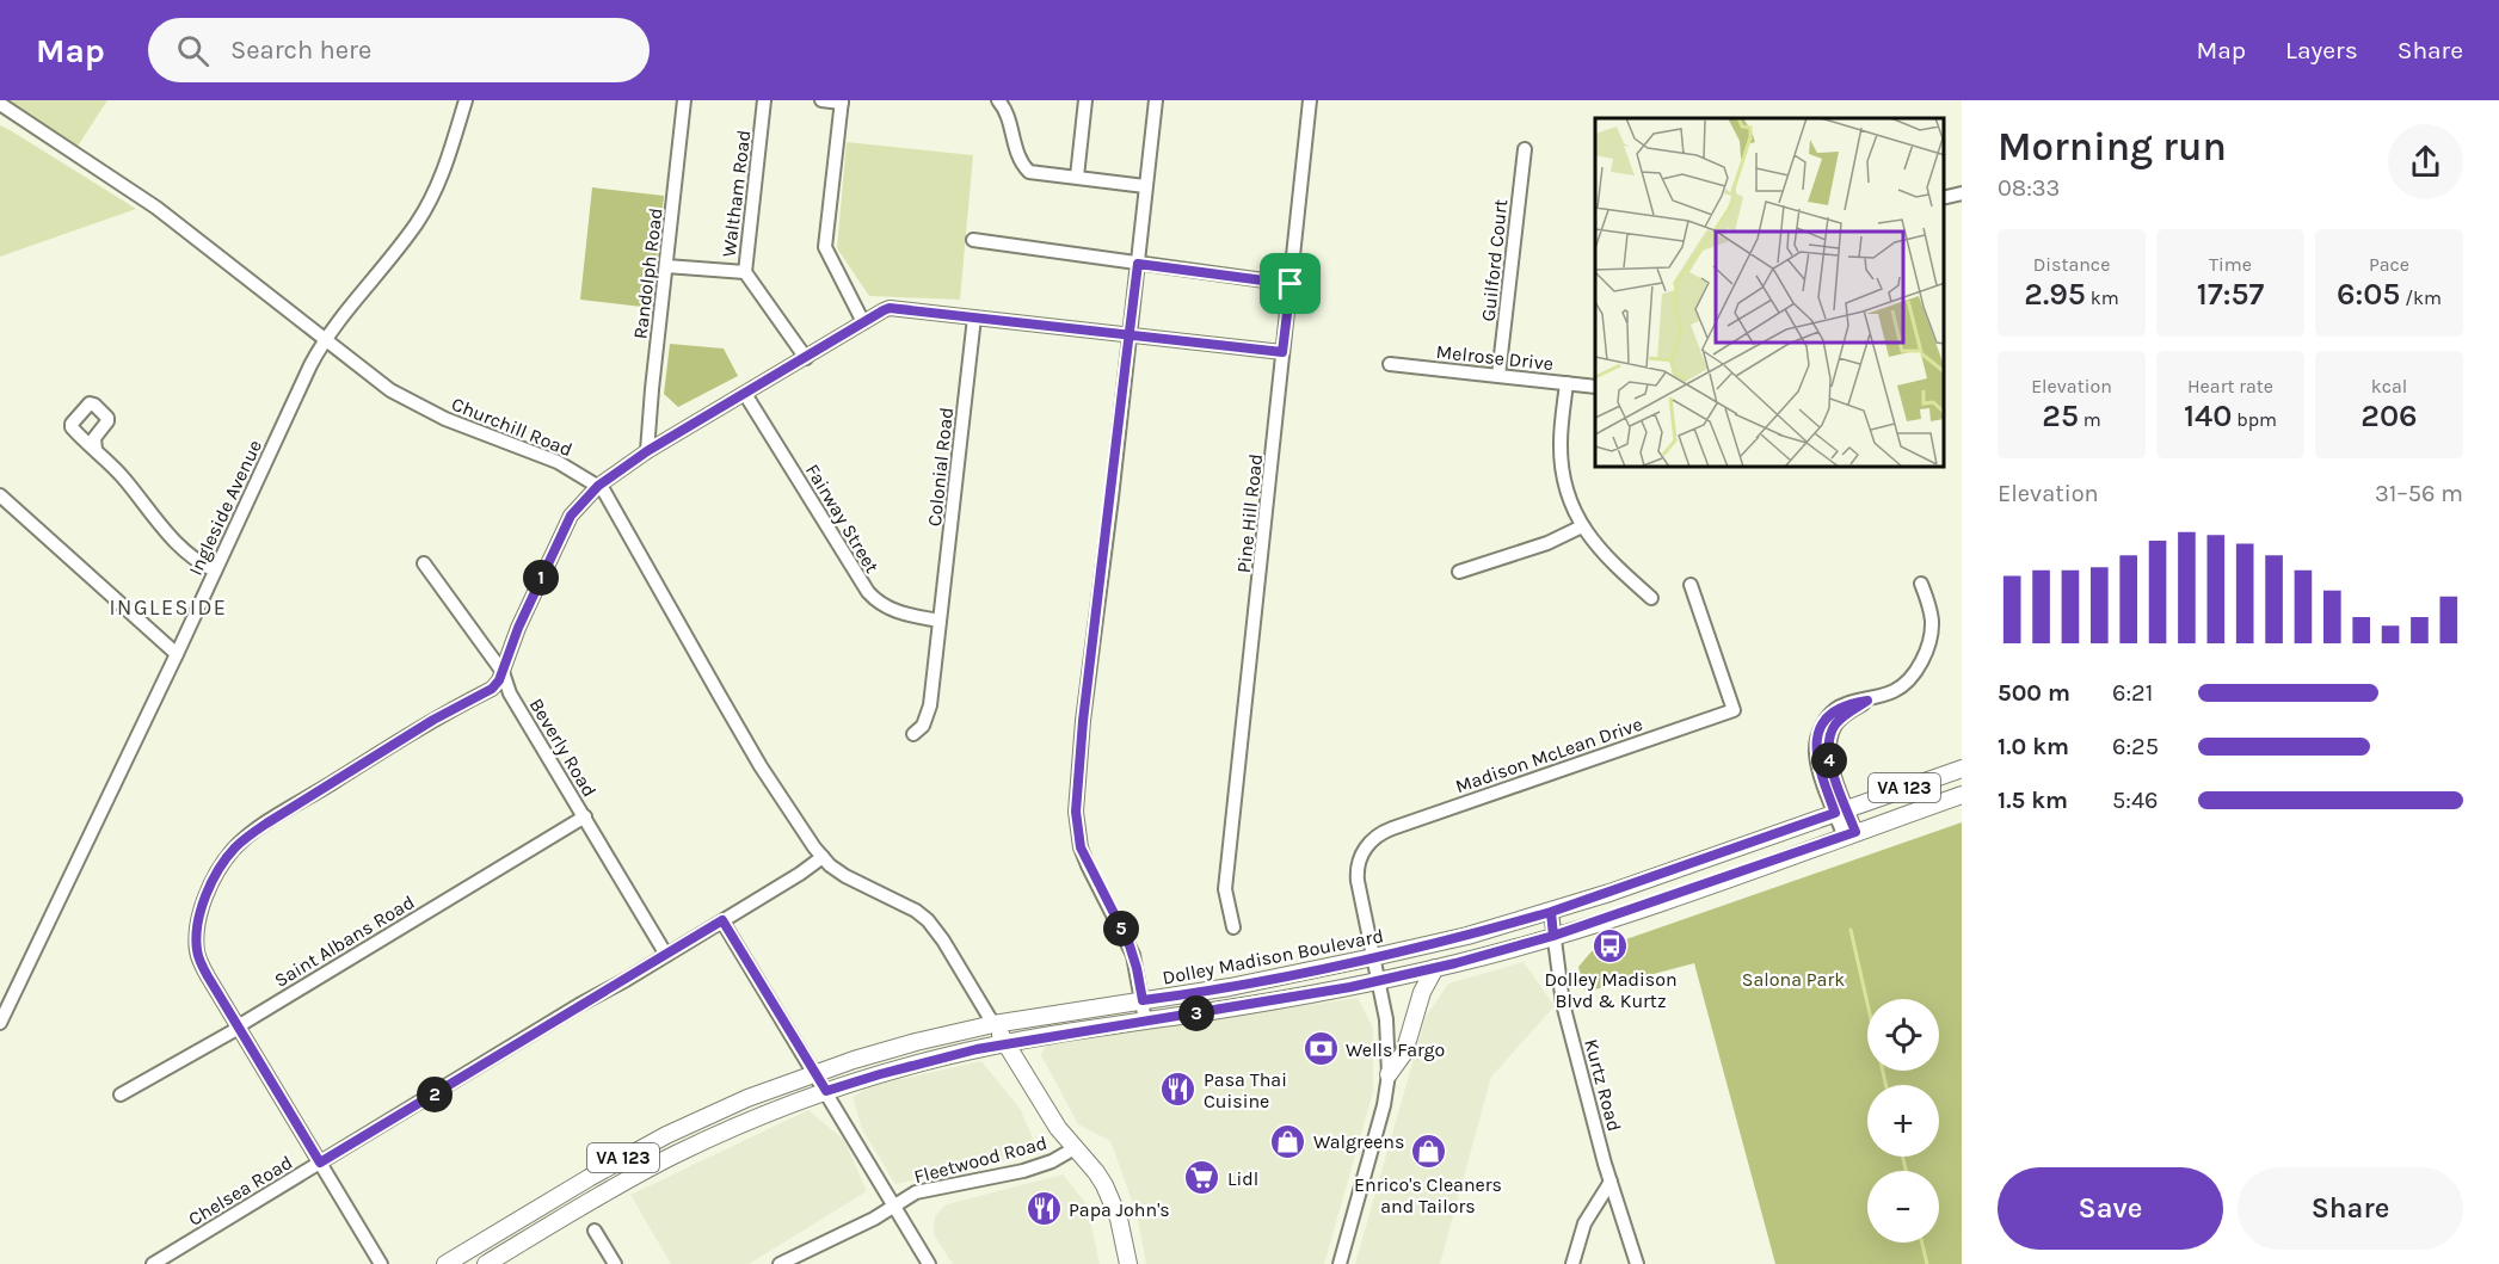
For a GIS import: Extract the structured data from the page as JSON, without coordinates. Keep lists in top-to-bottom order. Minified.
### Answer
{"streets":{"main road":["VA 123","Dolley Madison Boulevard"],"street":["Waltham Road","Guilford Court","Randolph Road","Melrose Drive","Churchill Road","Colonial Road","Ingleside Avenue","Pine Hill Road","Fairway Street","Beverly Road","Madison McLean Drive","Saint Albans Road","Kurtz Road","Fleetwood Road","Chelsea Road"]},"crossings":[["Guilford Court","Melrose Drive"],["Churchill Road","Ingleside Avenue"],["Churchill Road","Dolley Madison Boulevard"],["Churchill Road","Chelsea Road"],["Colonial Road","Fairway Street"],["Beverly Road","Saint Albans Road"],["Beverly Road","Chelsea Road"],["Madison McLean Drive","Dolley Madison Boulevard"],["Dolley Madison Boulevard","Kurtz Road"]],"districts":["INGLESIDE"],"parks":["Salona Park"],"places":{"bus stop":["Dolley Madison Blvd & Kurtz"],"bank":["Wells Fargo"],"restaurant":["Pasa Thai Cuisine","Papa John's"],"shop":["Walgreens","Enrico's Cleaners and Tailors"],"supermarket":["Lidl"]},"page":{"header":"Map","search":"Search here","nav":["Map","Layers","Share"],"heading":["Morning run","08:33"],"stats":[["Distance","2.95 km"],["Time","17:57"],["Pace","6:05 /km"],["Elevation","25 m"],["Heart rate","140 bpm"],["kcal","206"]],"chart":["Elevation","31–56 m"],"pins":["1","4","5","3","2"],"list":[{"name":"500 m","note":"6:21"},{"name":"1.0 km","note":"6:25"},{"name":"1.5 km","note":"5:46"}],"map_buttons":["+","−"],"buttons":["Save","Share"]}}
